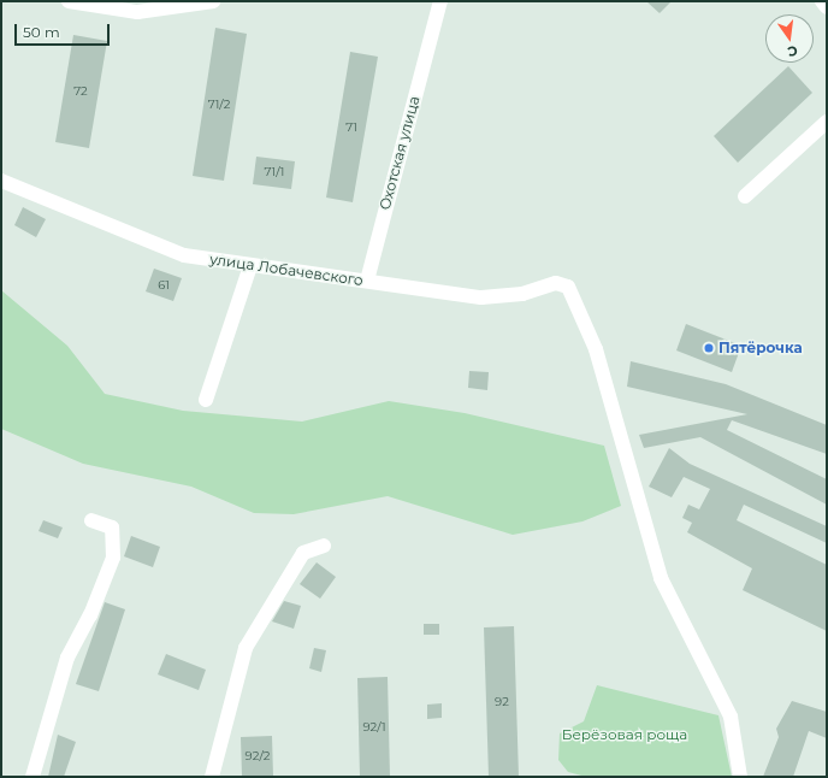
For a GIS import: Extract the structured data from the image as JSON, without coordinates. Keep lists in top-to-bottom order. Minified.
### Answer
{"streets":{"street":["Охотская улица","улица Лобачевского"]},"crossings":[["Охотская улица","улица Лобачевского"]],"parks":["Берёзовая роща"],"places":["Пятёрочка"],"house_numbers":["72","71/2","71","71/1","61","92","92/1","92/2"],"scale_bar":"50 m","north":"bottom"}
